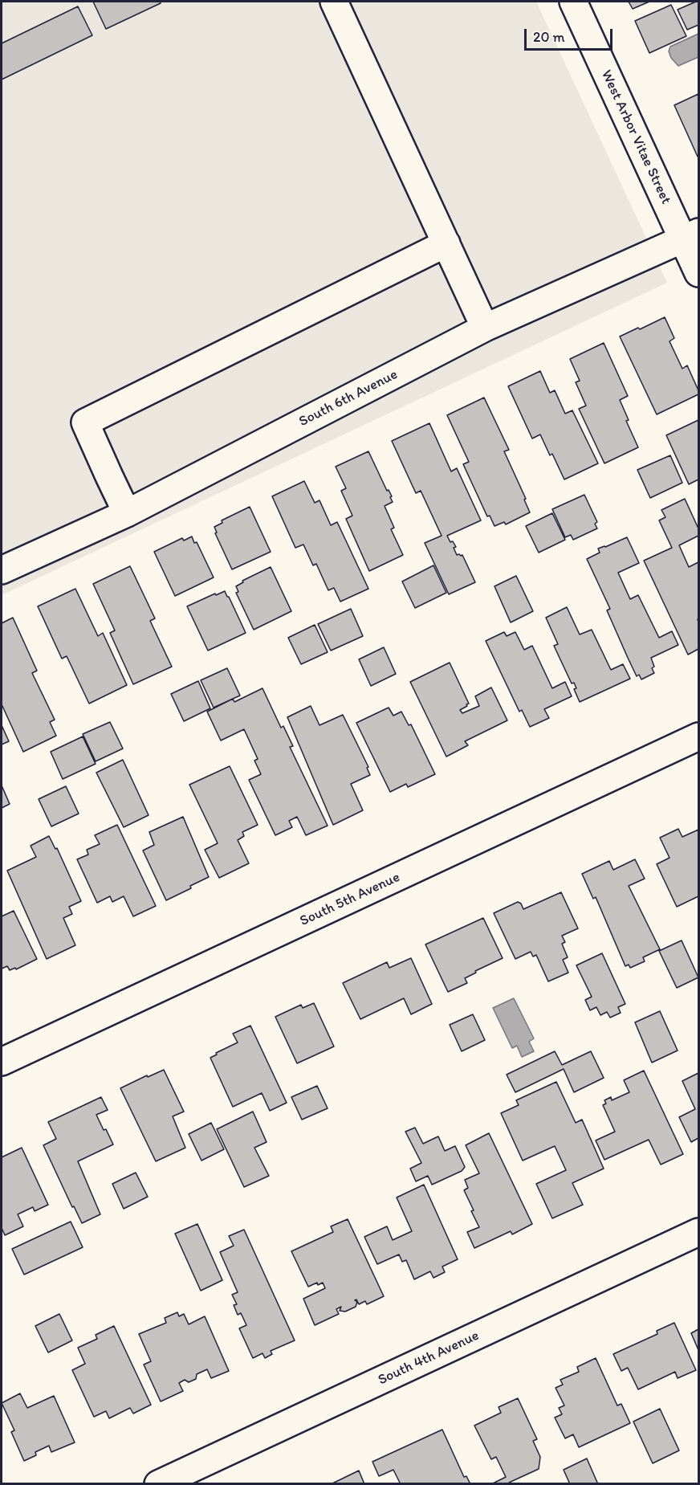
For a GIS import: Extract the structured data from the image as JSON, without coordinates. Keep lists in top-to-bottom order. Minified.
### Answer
{"streets":{"street":["West Arbor Vitae Street","South 6th Avenue","South 5th Avenue","South 4th Avenue"]},"crossings":[["West Arbor Vitae Street","South 6th Avenue"]],"scale_bar":"20 m"}
